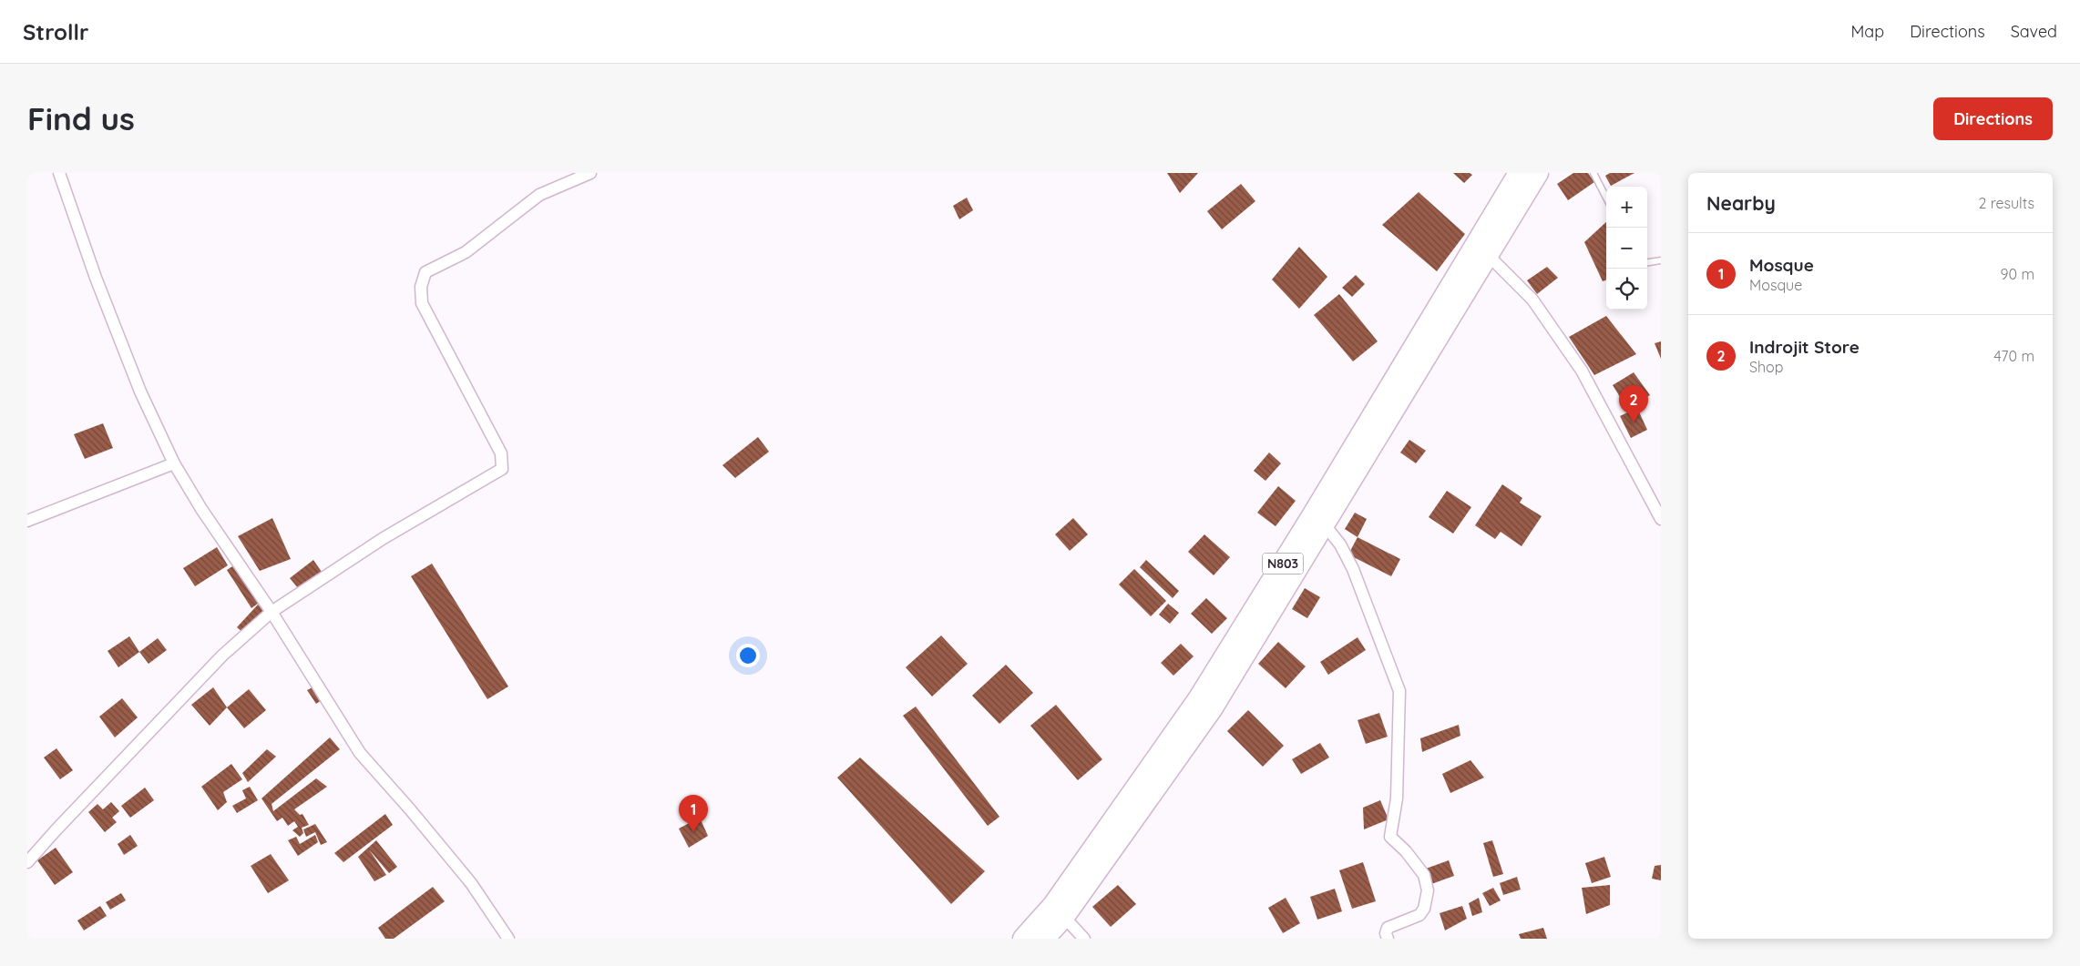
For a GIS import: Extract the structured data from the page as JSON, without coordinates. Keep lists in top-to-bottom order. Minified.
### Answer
{"streets":{"highway":["N803"]},"page":{"header":"Strollr","nav":["Map","Directions","Saved"],"buttons":"Directions","title":"Find us","heading":["Nearby","2 results"],"map_buttons":["+","−"],"list":[{"mark":"1","name":"Mosque","note":"Mosque","value":"90 m"},{"mark":"2","name":"Indrojit Store","note":"Shop","value":"470 m"}],"pins":["2","1"]}}
